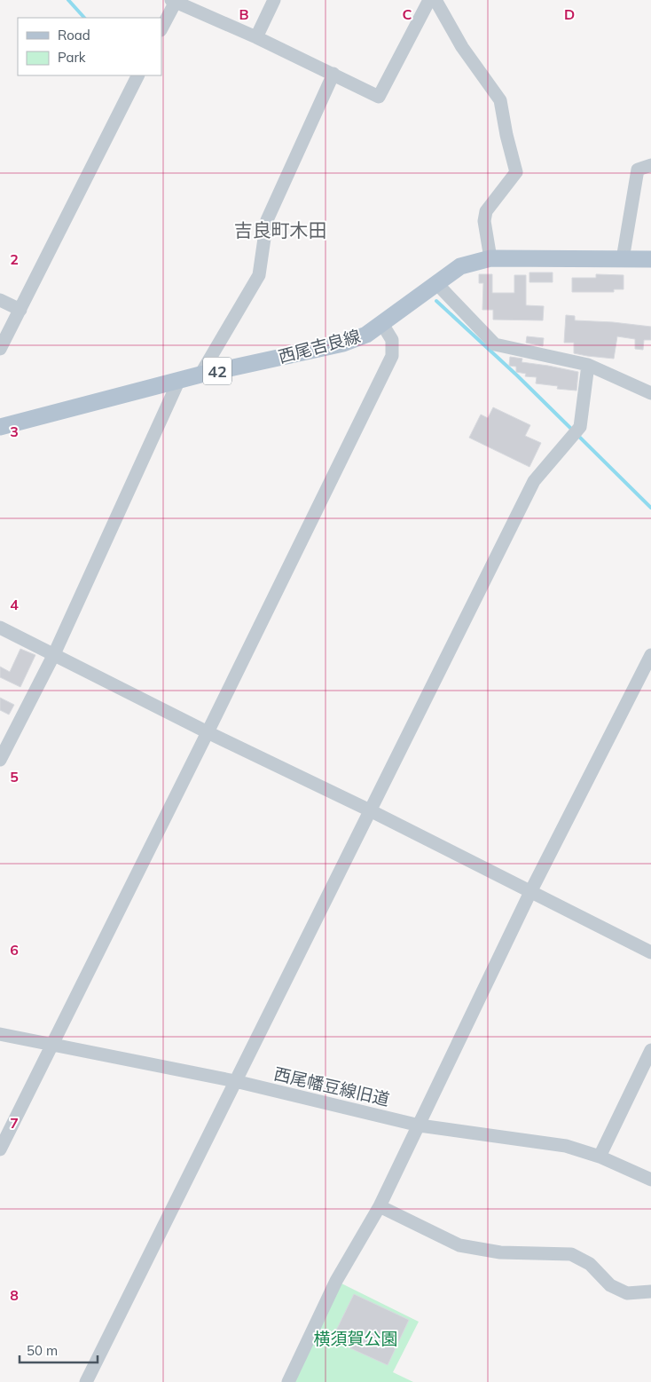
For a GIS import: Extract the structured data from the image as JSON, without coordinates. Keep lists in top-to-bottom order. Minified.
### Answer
{"streets":{"main road":["西尾吉良線","42"],"street":["西尾幡豆線旧道"]},"districts":["吉良町木田"],"parks":["横須賀公園"],"legend":["Road","Park"],"scale_bar":"50 m","grid":{"columns":["B","C","D"],"rows":["2","3","4","5","6","7","8"]}}
